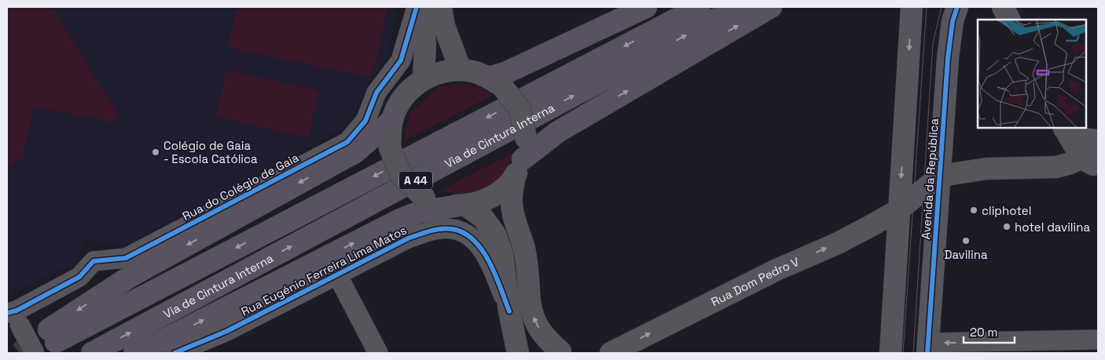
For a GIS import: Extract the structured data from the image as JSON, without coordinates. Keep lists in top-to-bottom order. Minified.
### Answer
{"streets":{"highway":["Via de Cintura Interna","A 44"],"main road":["Avenida da República","Rua Dom Pedro V"],"street":["Rua do Colégio de Gaia","Rua Eugénio Ferreira Lima Matos"]},"crossings":[["Avenida da República","Rua Dom Pedro V"]],"one_way":["Rua Dom Pedro V"],"places":["Colégio de Gaia - Escola Católica","cliphotel","hotel davilina","Davilina"],"scale_bar":"20 m"}
